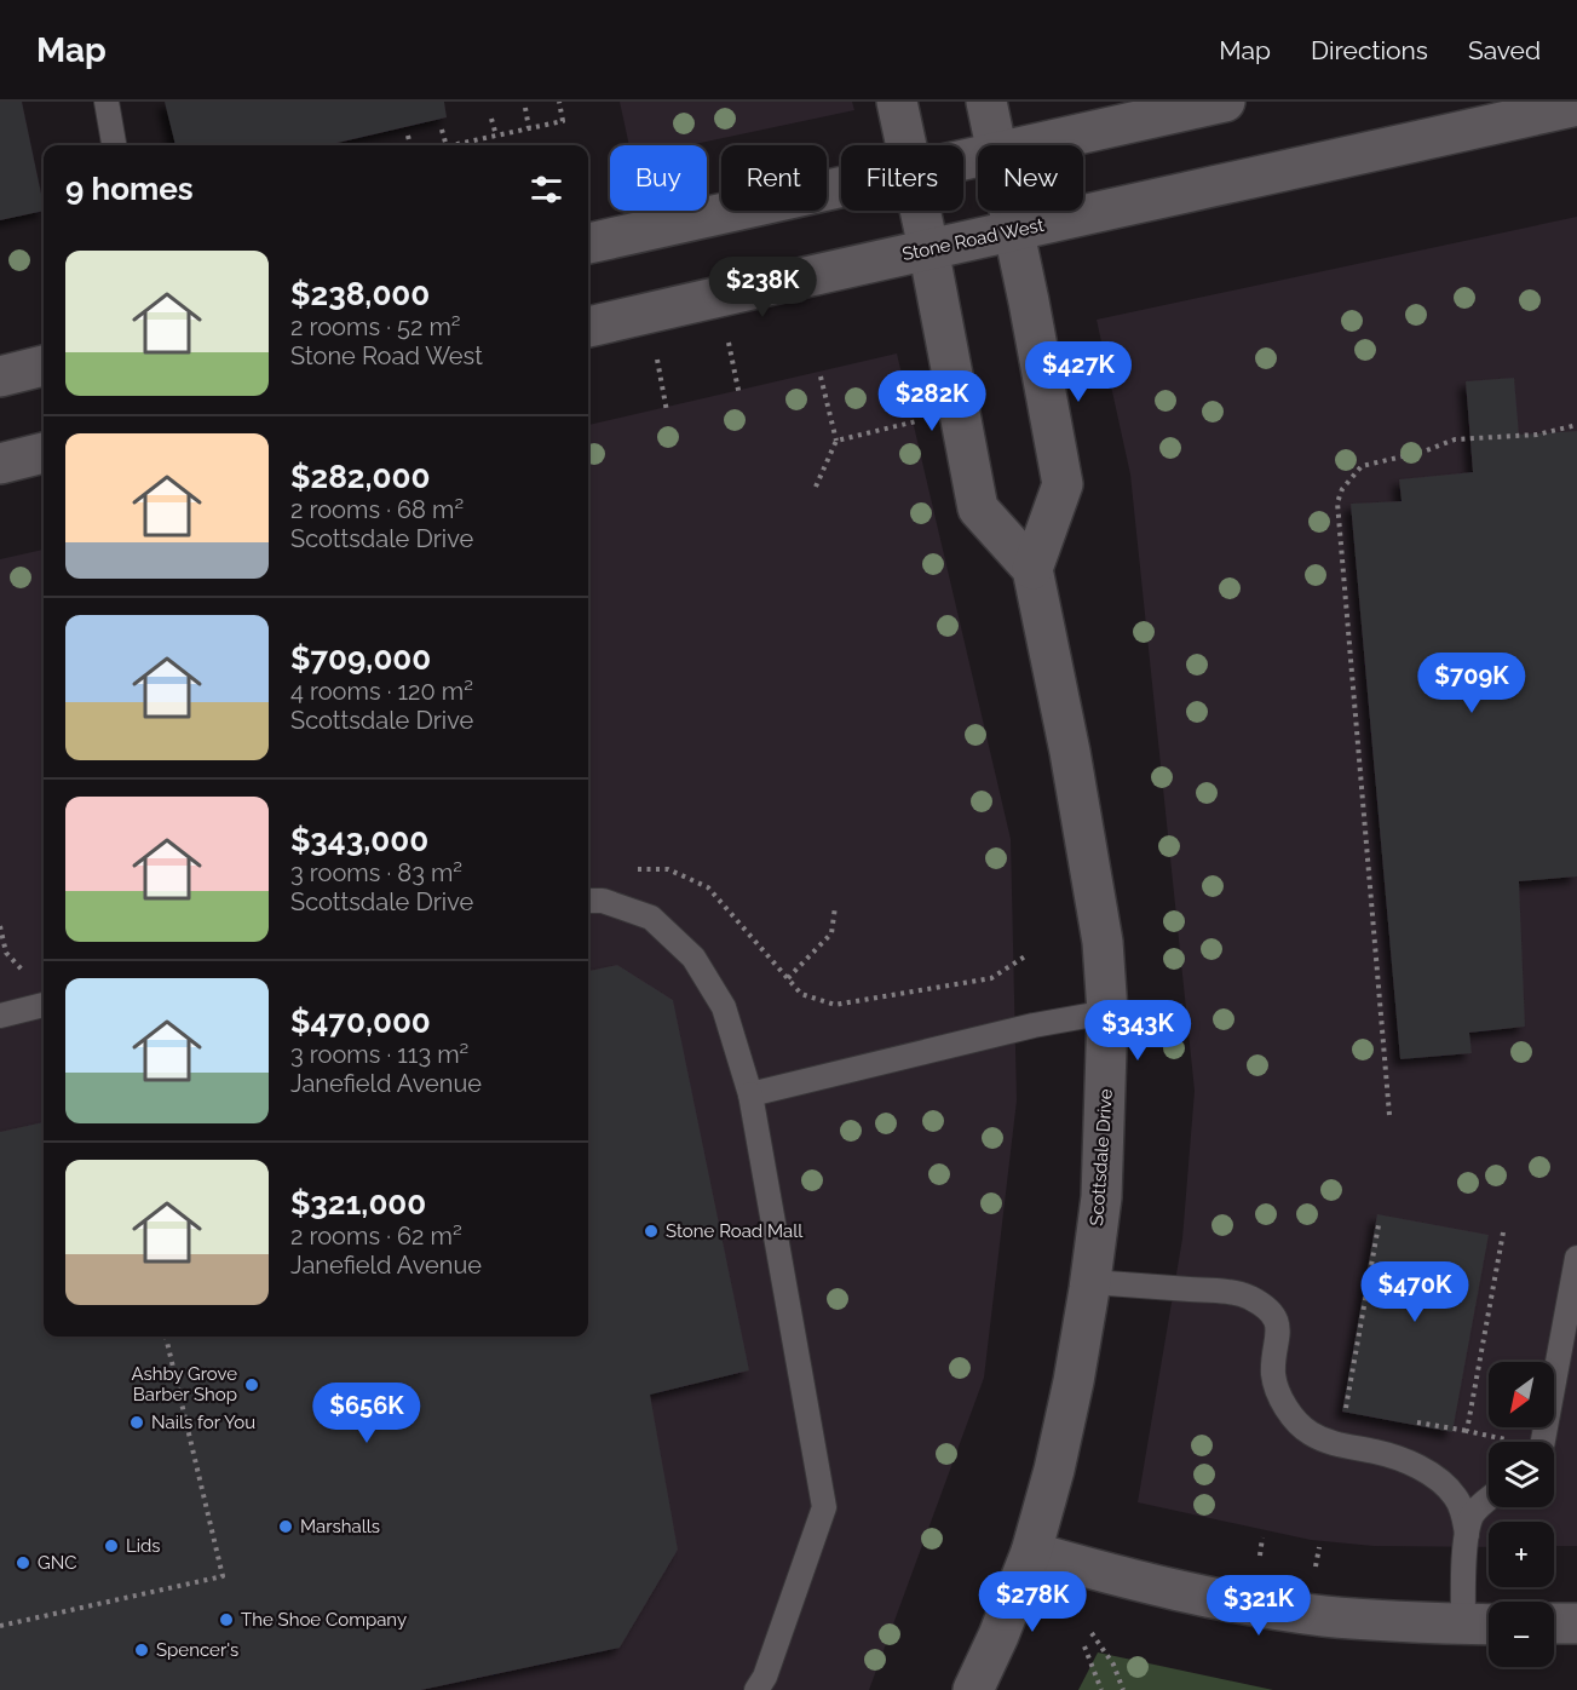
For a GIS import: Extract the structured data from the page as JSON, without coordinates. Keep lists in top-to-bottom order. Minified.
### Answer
{"streets":{"street":["Stone Road West","Scottsdale Drive"]},"places":["Stone Road Mall","Ashby Grove Barber Shop","Nails for You","Marshalls","Lids","GNC","The Shoe Company","Spencer's"],"north":"bottom left","page":{"header":"Map","nav":["Map","Directions","Saved"],"chip":["Buy","Rent","Filters","New"],"heading":"9 homes","list":[{"name":"$238,000","note":"2 rooms · 52 m² · Stone Road West"},{"name":"$282,000","note":"2 rooms · 68 m² · Scottsdale Drive"},{"name":"$709,000","note":"4 rooms · 120 m² · Scottsdale Drive"},{"name":"$343,000","note":"3 rooms · 83 m² · Scottsdale Drive"},{"name":"$470,000","note":"3 rooms · 113 m² · Janefield Avenue"},{"name":"$321,000","note":"2 rooms · 62 m² · Janefield Avenue"}],"price":["$238K","$427K","$282K","$709K","$343K","$470K","$656K","$278K","$321K"],"map_buttons":["+","−"]}}
